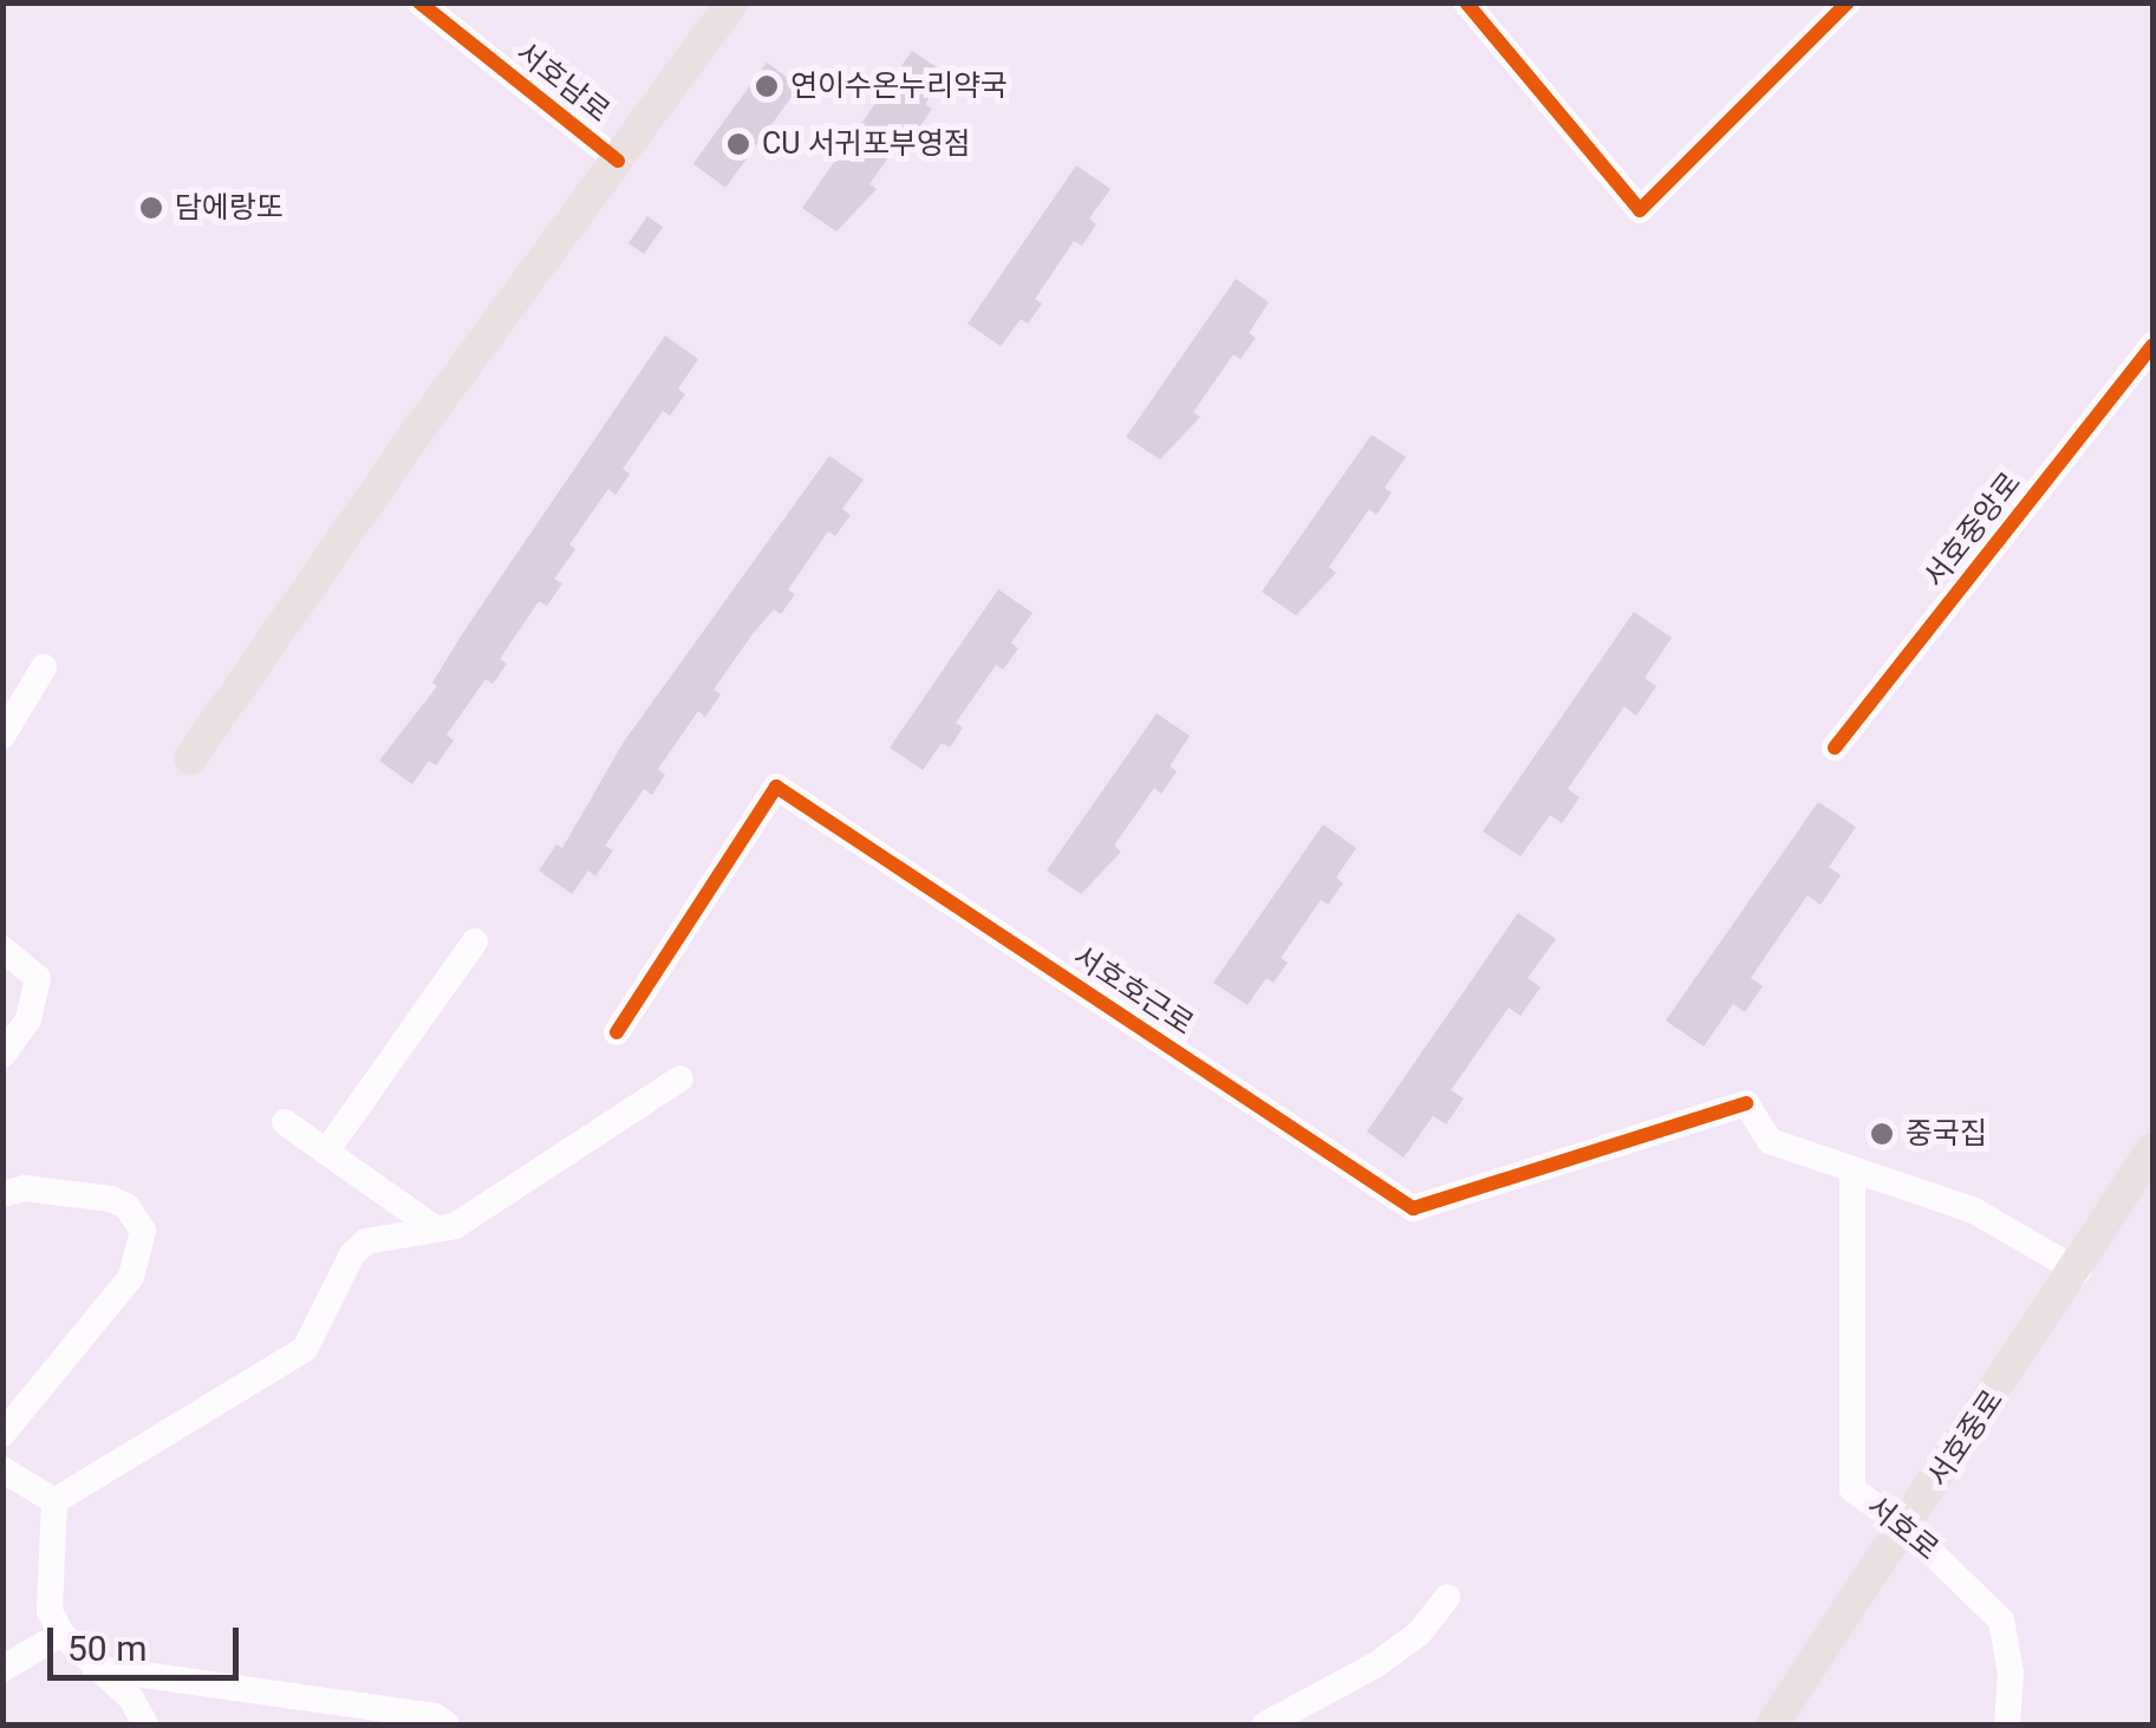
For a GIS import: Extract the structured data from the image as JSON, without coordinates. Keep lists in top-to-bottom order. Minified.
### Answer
{"streets":{"main road":["서호남로","서호중로"],"street":["서호중앙로","서호호근로","서호로"]},"crossings":[["서호호근로","서호로"],["서호중로","서호로"]],"places":["연이수온누리약국","CU 서귀포부영점","담에랑또","중국집"],"scale_bar":"50 m"}
